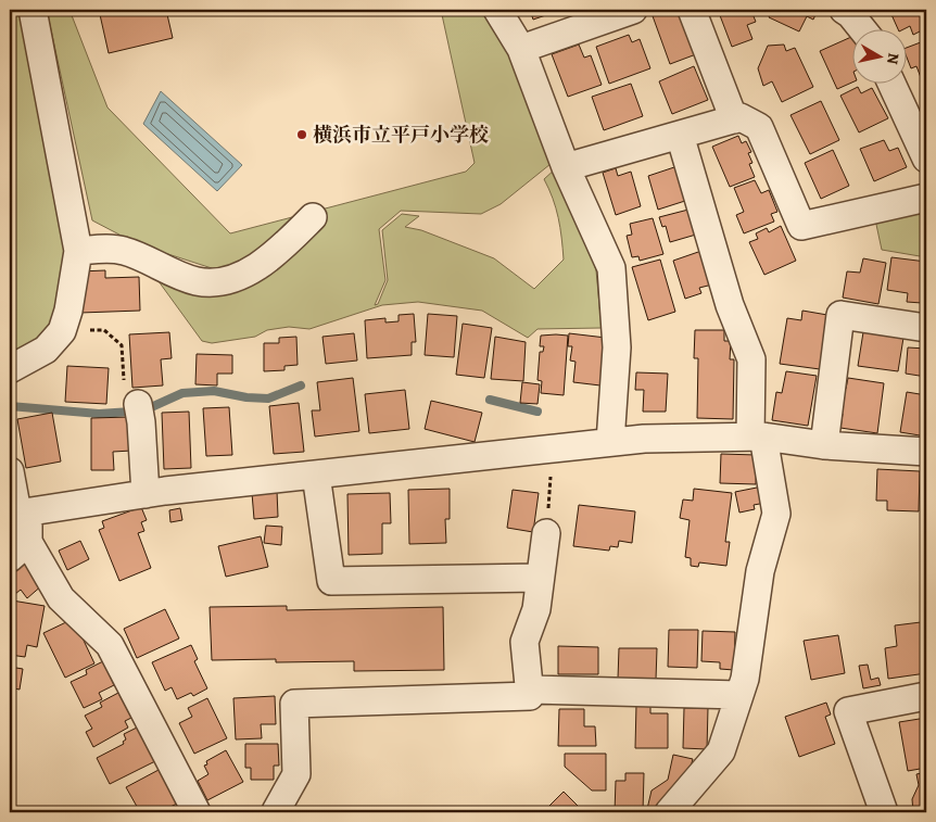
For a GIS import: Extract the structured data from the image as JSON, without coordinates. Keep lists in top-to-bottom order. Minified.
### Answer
{"places":["横浜市立平戸小学校"],"north":"right"}
